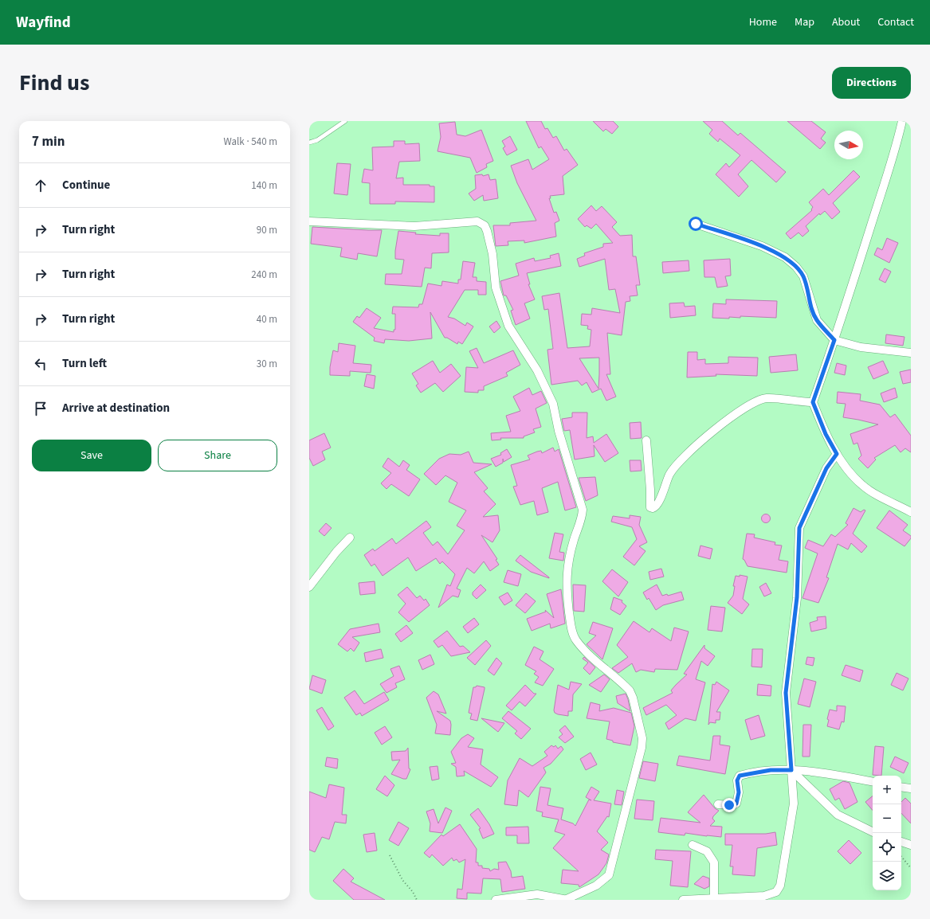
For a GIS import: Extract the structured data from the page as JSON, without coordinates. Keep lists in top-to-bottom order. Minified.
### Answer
{"north":"right","page":{"header":"Wayfind","nav":["Home","Map","About","Contact"],"title":"Find us","buttons":["Directions",["Save","Share"]],"heading":["7 min","Walk · 540 m"],"list":[["Continue","140 m"],["Turn right","90 m"],["Turn right","240 m"],["Turn right","40 m"],["Turn left","30 m"],"Arrive at destination"],"map_buttons":["+","−"]}}
